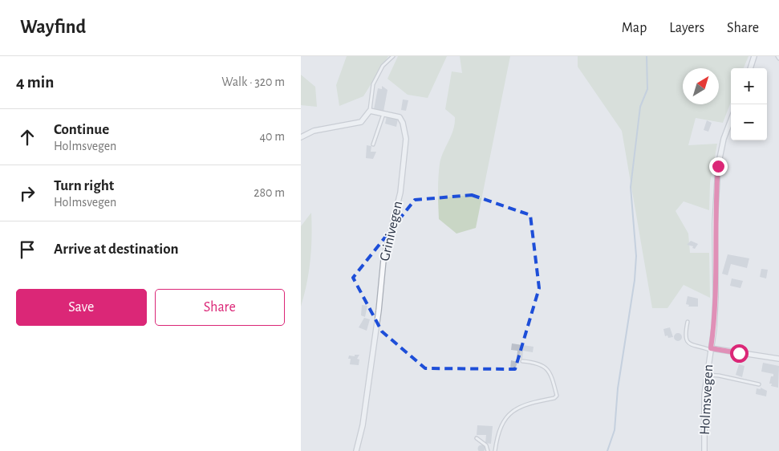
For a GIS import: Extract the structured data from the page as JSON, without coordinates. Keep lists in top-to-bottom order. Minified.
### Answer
{"streets":{"street":["Grinivegen","Holmsvegen"]},"north":"top right","page":{"header":"Wayfind","nav":["Map","Layers","Share"],"heading":["4 min","Walk · 320 m"],"map_buttons":["+","−"],"list":[["Continue","Holmsvegen","40 m"],["Turn right","Holmsvegen","280 m"],"Arrive at destination"],"buttons":["Save","Share"]}}
